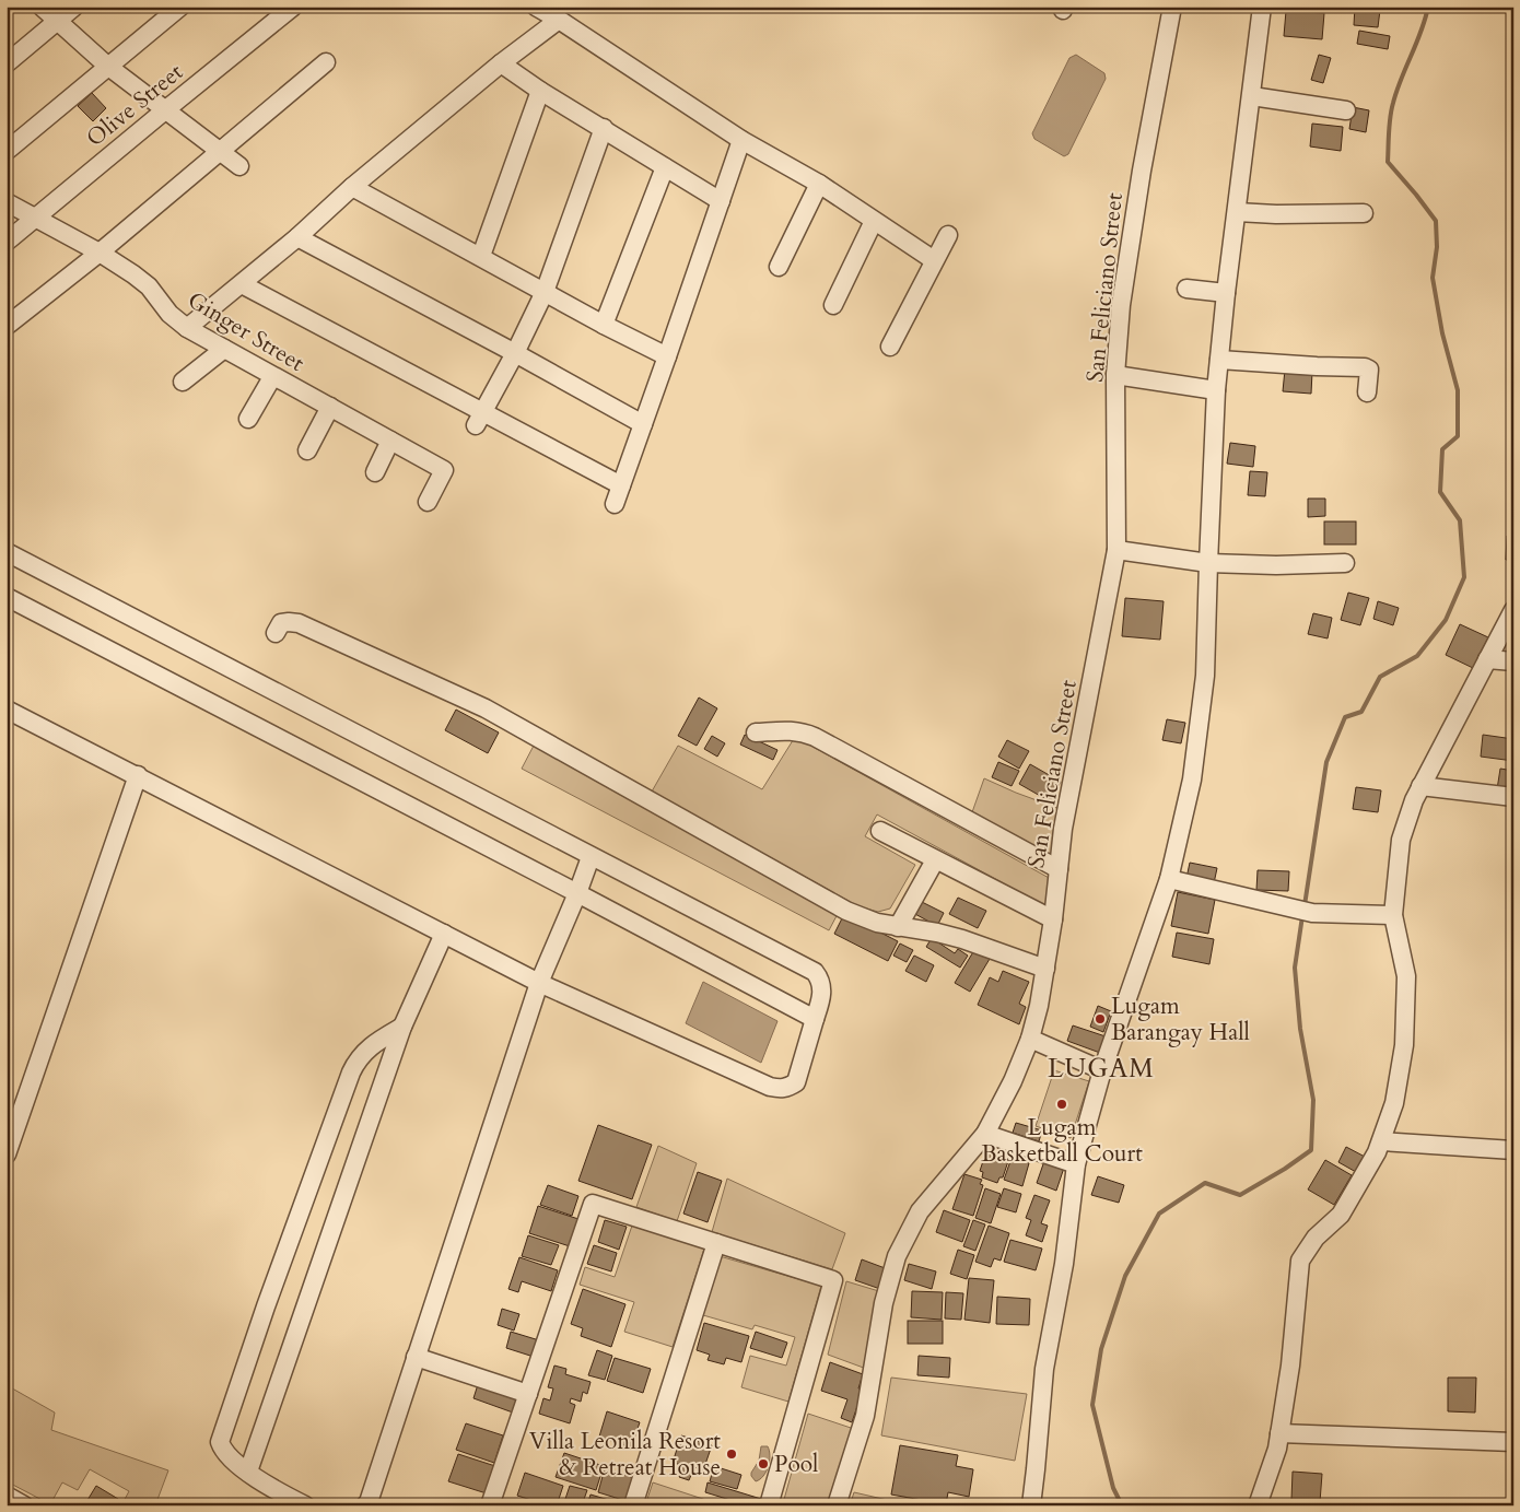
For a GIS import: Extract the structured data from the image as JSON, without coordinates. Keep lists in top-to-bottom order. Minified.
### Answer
{"streets":{"street":["Olive Street","San Feliciano Street","Ginger Street"]},"crossings":[["Olive Street","Ginger Street"]],"districts":["LUGAM"],"places":["Lugam Barangay Hall","Lugam Basketball Court","Villa Leonila Resort & Retreat House","Pool"]}
